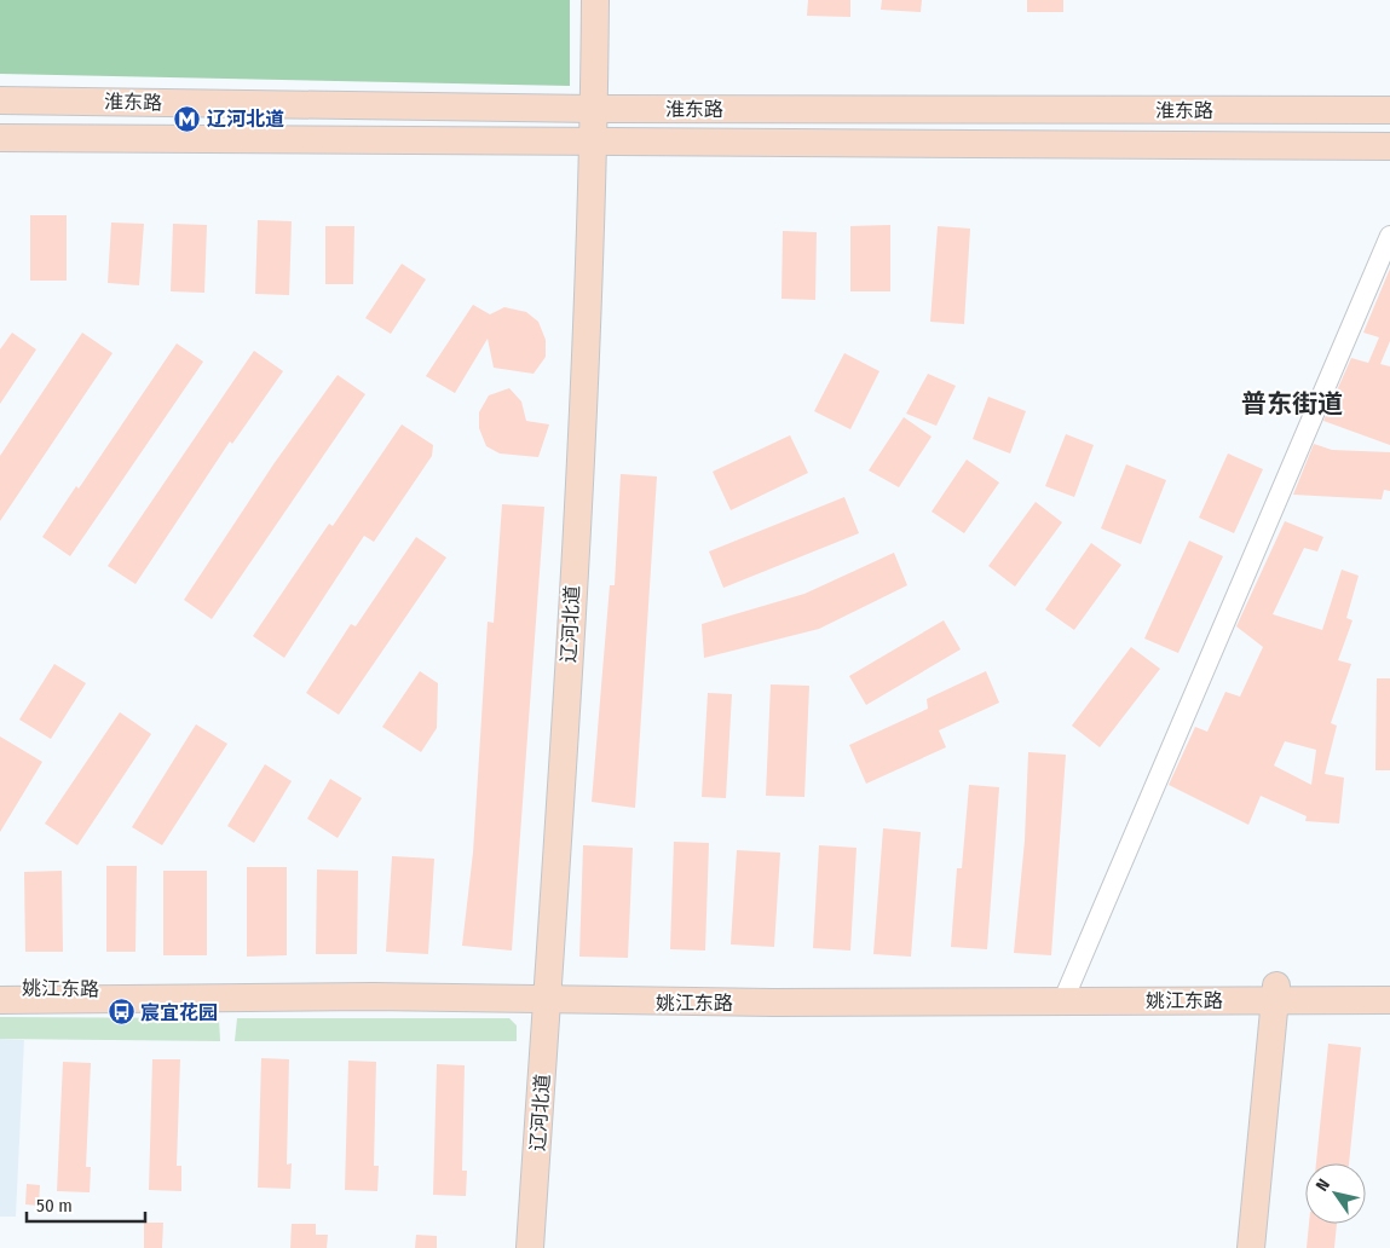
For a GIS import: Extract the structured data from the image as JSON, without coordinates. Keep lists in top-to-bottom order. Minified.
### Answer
{"streets":{"street":["淮东路","辽河北道","姚江东路"]},"crossings":[["淮东路","辽河北道"],["辽河北道","姚江东路"]],"districts":["普东街道"],"places":{"metro station":["辽河北道"],"bus stop":["宸宜花园"]},"scale_bar":"50 m","north":"top left"}
